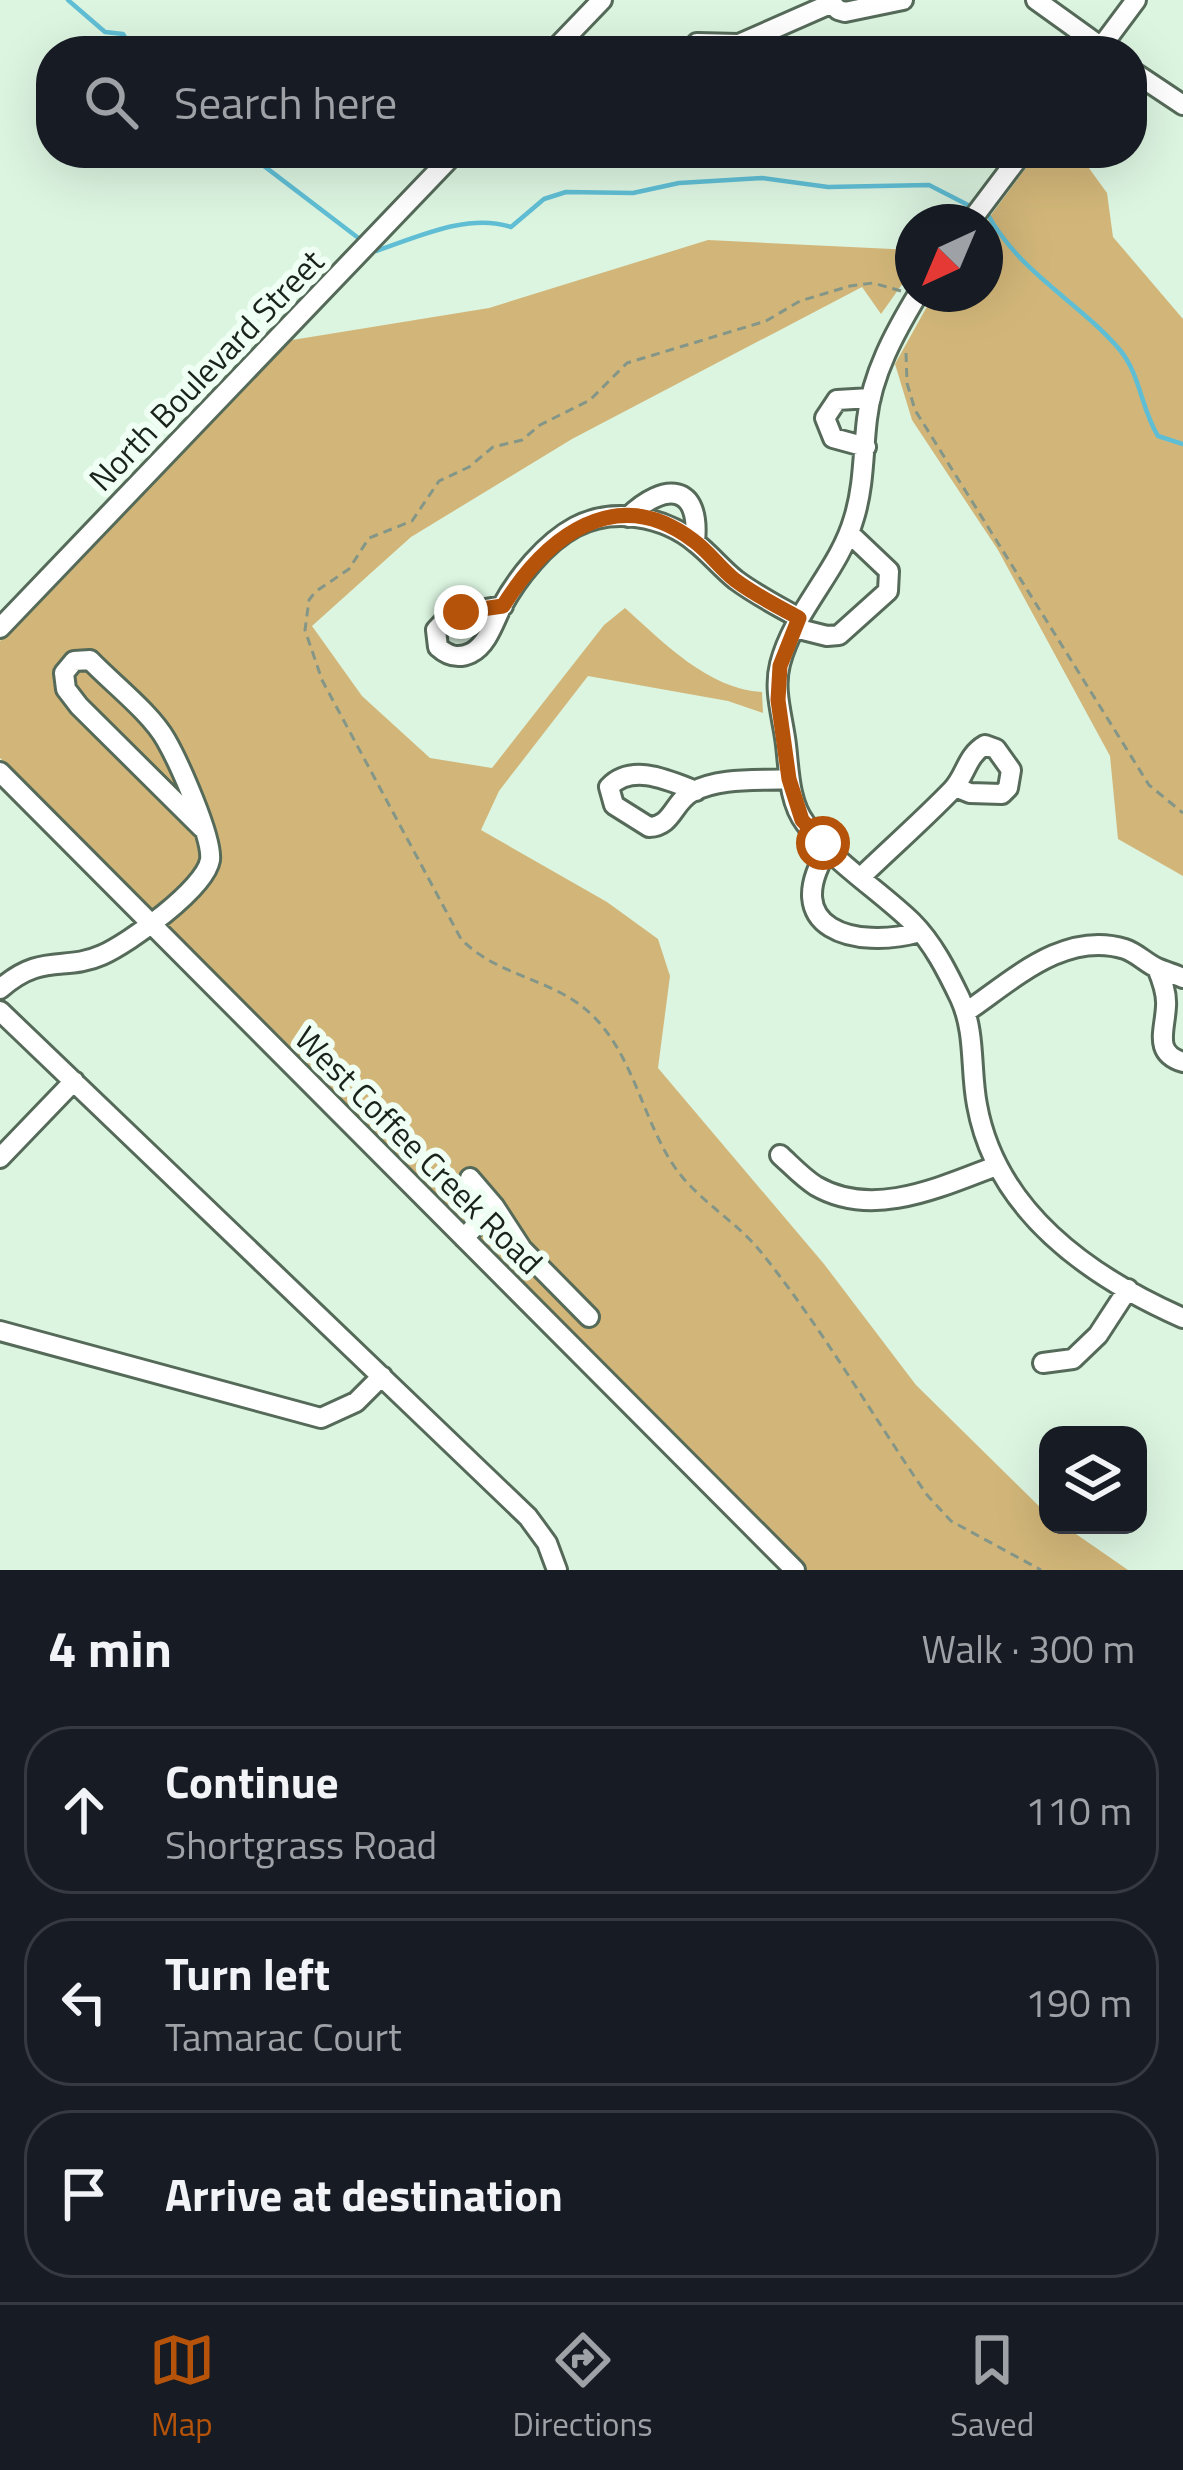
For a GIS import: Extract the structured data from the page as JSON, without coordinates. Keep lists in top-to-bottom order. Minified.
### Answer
{"streets":{"street":["North Boulevard Street","West Coffee Creek Road"]},"north":"bottom left","page":{"search":"Search here","heading":["4 min","Walk · 300 m"],"list":[["Continue","Shortgrass Road","110 m"],["Turn left","Tamarac Court","190 m"],"Arrive at destination"],"nav":["Map","Directions","Saved"]}}
